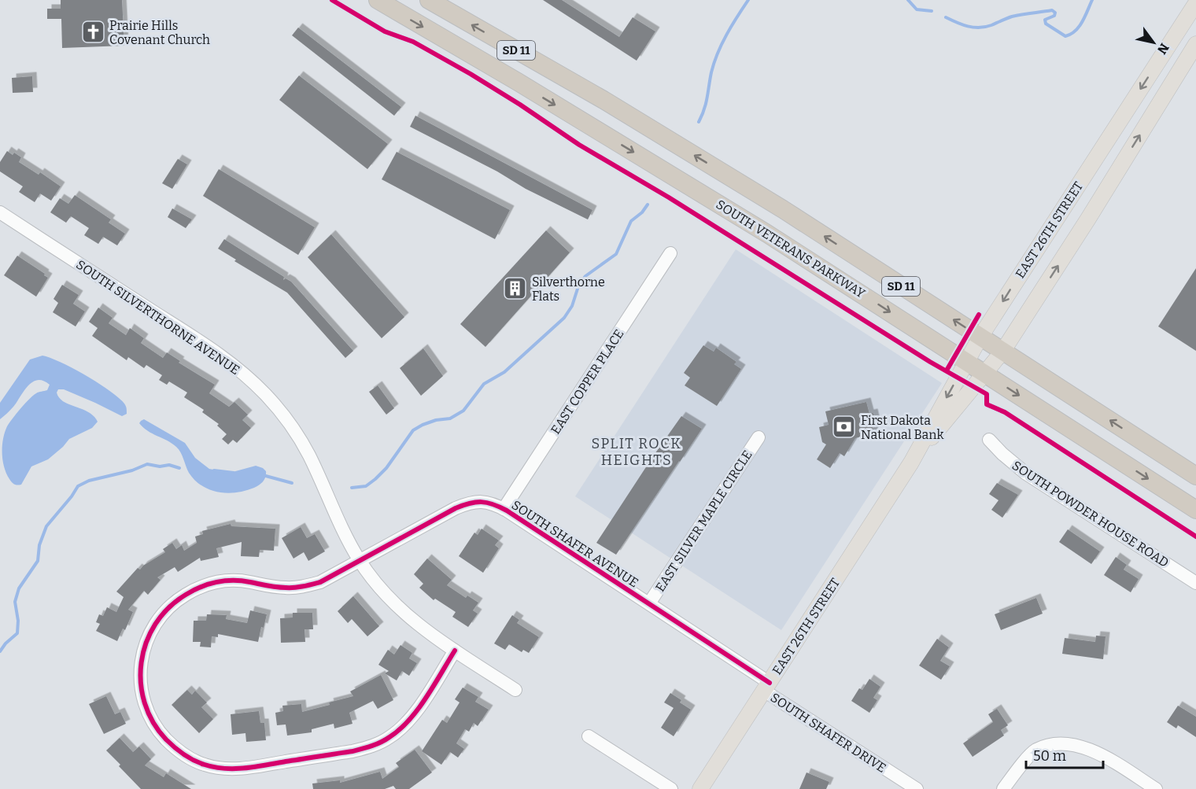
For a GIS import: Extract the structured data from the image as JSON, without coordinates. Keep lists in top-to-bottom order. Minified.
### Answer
{"streets":{"highway":["SD 11","SOUTH VETERANS PARKWAY"],"main road":["EAST 26TH STREET"],"street":["SOUTH SILVERTHORNE AVENUE","EAST COPPER PLACE","SOUTH POWDER HOUSE ROAD","EAST SILVER MAPLE CIRCLE","SOUTH SHAFER AVENUE","SOUTH SHAFER DRIVE"]},"crossings":[["SD 11","EAST 26TH STREET"],["EAST 26TH STREET","SOUTH VETERANS PARKWAY"],["EAST 26TH STREET","SOUTH SHAFER AVENUE"],["EAST 26TH STREET","SOUTH SHAFER DRIVE"],["SOUTH SILVERTHORNE AVENUE","SOUTH SHAFER AVENUE"],["EAST COPPER PLACE","SOUTH SHAFER AVENUE"],["EAST SILVER MAPLE CIRCLE","SOUTH SHAFER AVENUE"],["SOUTH SHAFER AVENUE","SOUTH SHAFER DRIVE"]],"districts":["SPLIT ROCK HEIGHTS"],"places":{"church":["Prairie Hills Covenant Church"],"building":["Silverthorne Flats"],"bank":["First Dakota National Bank"]},"scale_bar":"50 m","north":"bottom right"}
